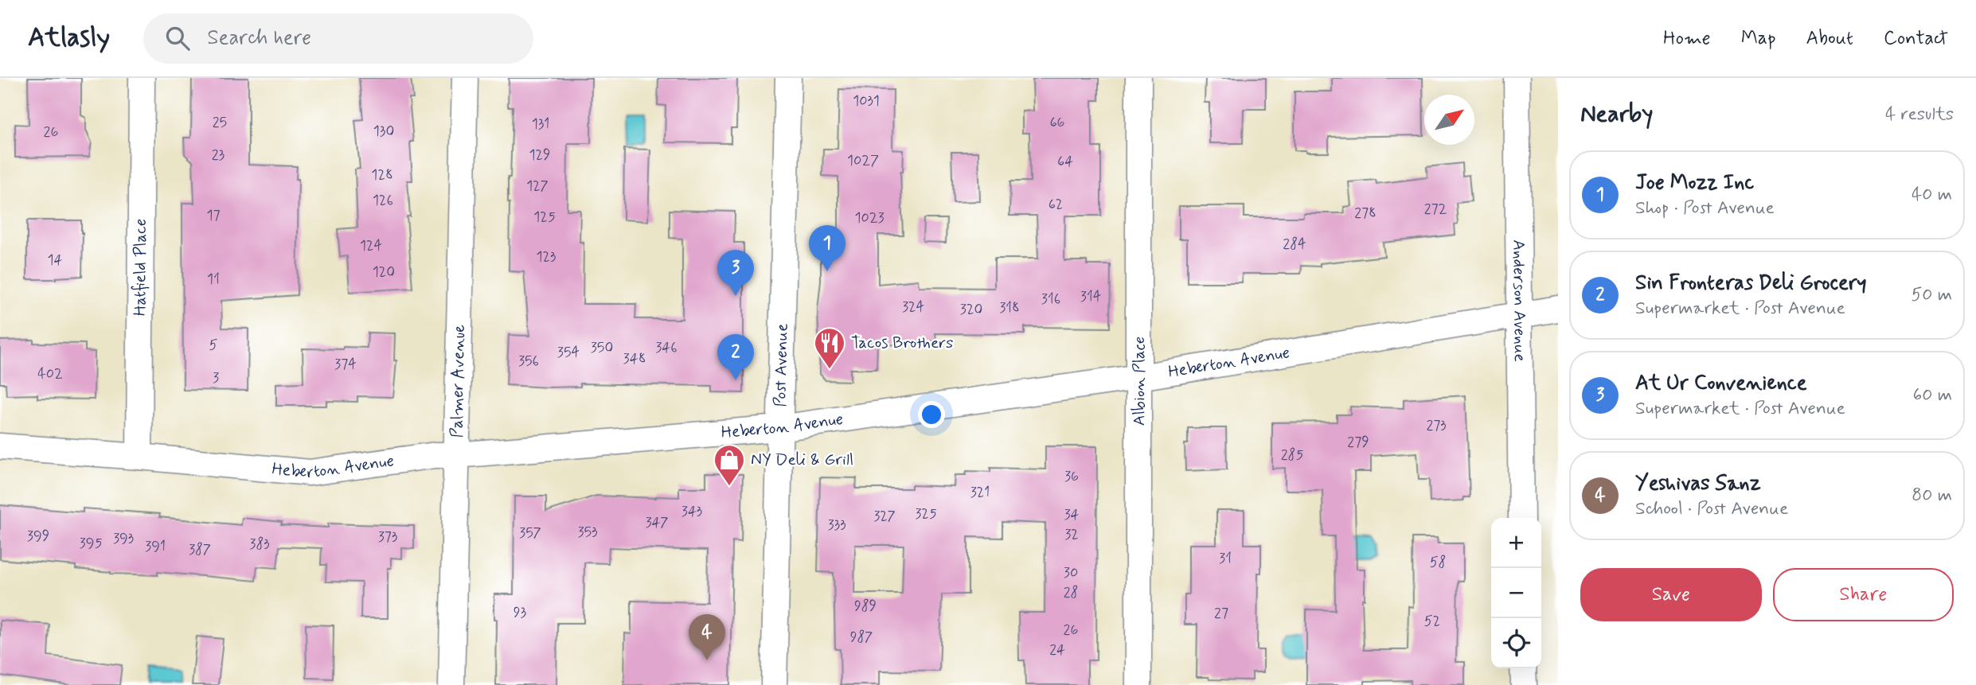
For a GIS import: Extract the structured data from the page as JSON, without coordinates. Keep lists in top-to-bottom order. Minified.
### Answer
{"streets":{"street":["Hatfield Place","Anderson Avenue","Heberton Avenue","Post Avenue","Palmer Avenue","Albion Place"]},"crossings":[["Hatfield Place","Heberton Avenue"],["Anderson Avenue","Heberton Avenue"],["Heberton Avenue","Post Avenue"],["Heberton Avenue","Palmer Avenue"],["Heberton Avenue","Albion Place"]],"places":{"restaurant":["Tacos Brothers"],"shop":["NY Deli & Grill"]},"house_numbers":["1031","25","66","131","130","26","23","129","1027","64","128","127","126","62","272","278","17","125","1023","284","124","123","14","120","11","314","316","324","318","320","5","350","346","354","348","356","374","402","3","273","279","285","36","321","343","325","34","327","347","333","353","357","32","399","373","393","395","383","391","387","31","58","30","28","989","93","27","52","26","987","24"],"north":"top right","page":{"header":"Atlasly","search":"Search here","nav":["Home","Map","About","Contact"],"heading":["Nearby","4 results"],"list":[{"mark":"1","name":"Joe Mozz Inc","note":"Shop · Post Avenue","value":"40 m"},{"mark":"2","name":"Sin Fronteras Deli Grocery","note":"Supermarket · Post Avenue","value":"50 m"},{"mark":"3","name":"At Ur Convenience","note":"Supermarket · Post Avenue","value":"60 m"},{"mark":"4","name":"Yeshivas Sanz","note":"School · Post Avenue","value":"80 m"}],"pins":["1","3","2","4"],"map_buttons":["+","−"],"buttons":["Save","Share"]}}
